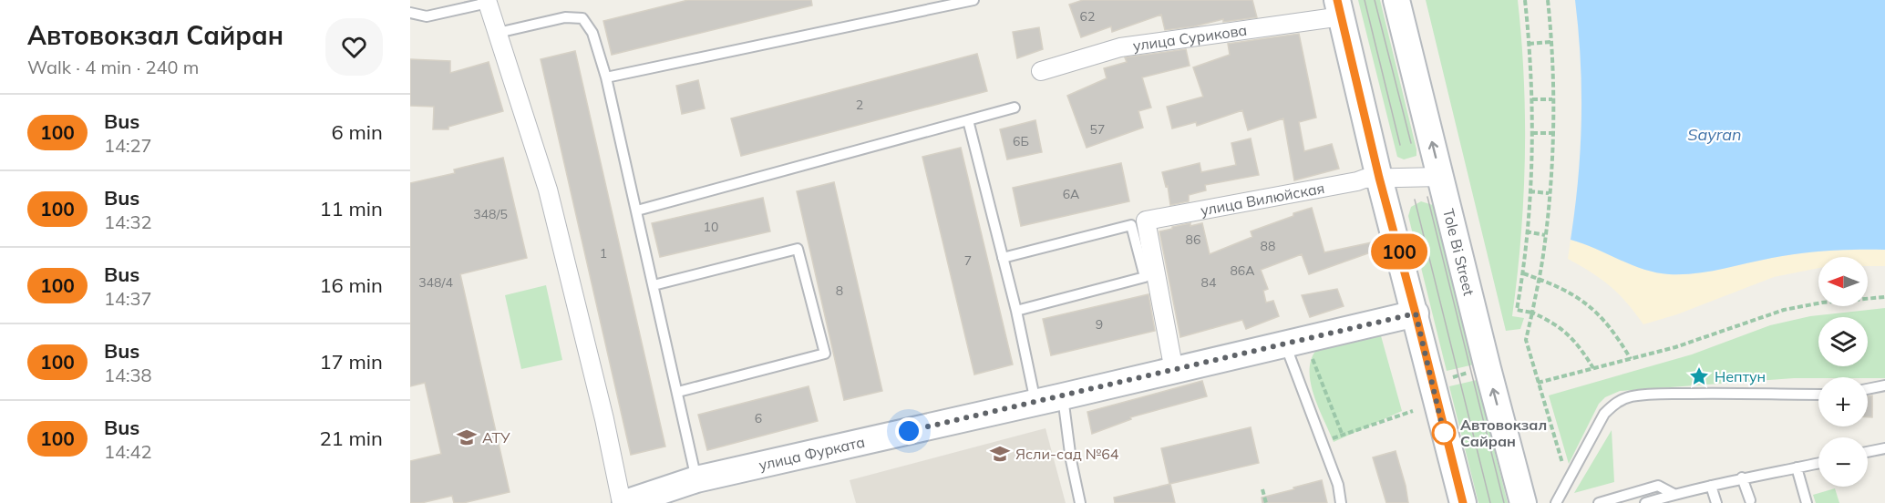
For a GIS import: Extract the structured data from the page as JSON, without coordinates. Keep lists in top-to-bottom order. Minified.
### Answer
{"streets":{"main road":["Tole Bi Street","улица Фурката"],"street":["улица Сурикова","улица Вилюйская"]},"crossings":[["улица Вилюйская","Tole Bi Street"],["улица Вилюйская","улица Фурката"]],"water":["Sayran"],"places":{"place":["Нептун"],"other":["Автовокзал Сайран"],"school or university":["АТУ","Ясли-сад №64"]},"lines":["bus line 100"],"house_numbers":["62","2","57","6Б","6А","348/5","10","86","88","1","7","86А","348/4","84","8","9","6"],"north":"left","page":{"heading":["Автовокзал Сайран","Walk · 4 min · 240 m"],"on_map":"100","list":[{"mark":"100","name":"Bus","note":"14:27","value":"6 min"},{"mark":"100","name":"Bus","note":"14:32","value":"11 min"},{"mark":"100","name":"Bus","note":"14:37","value":"16 min"},{"mark":"100","name":"Bus","note":"14:38","value":"17 min"},{"mark":"100","name":"Bus","note":"14:42","value":"21 min"}],"map_buttons":["+","−"]}}
